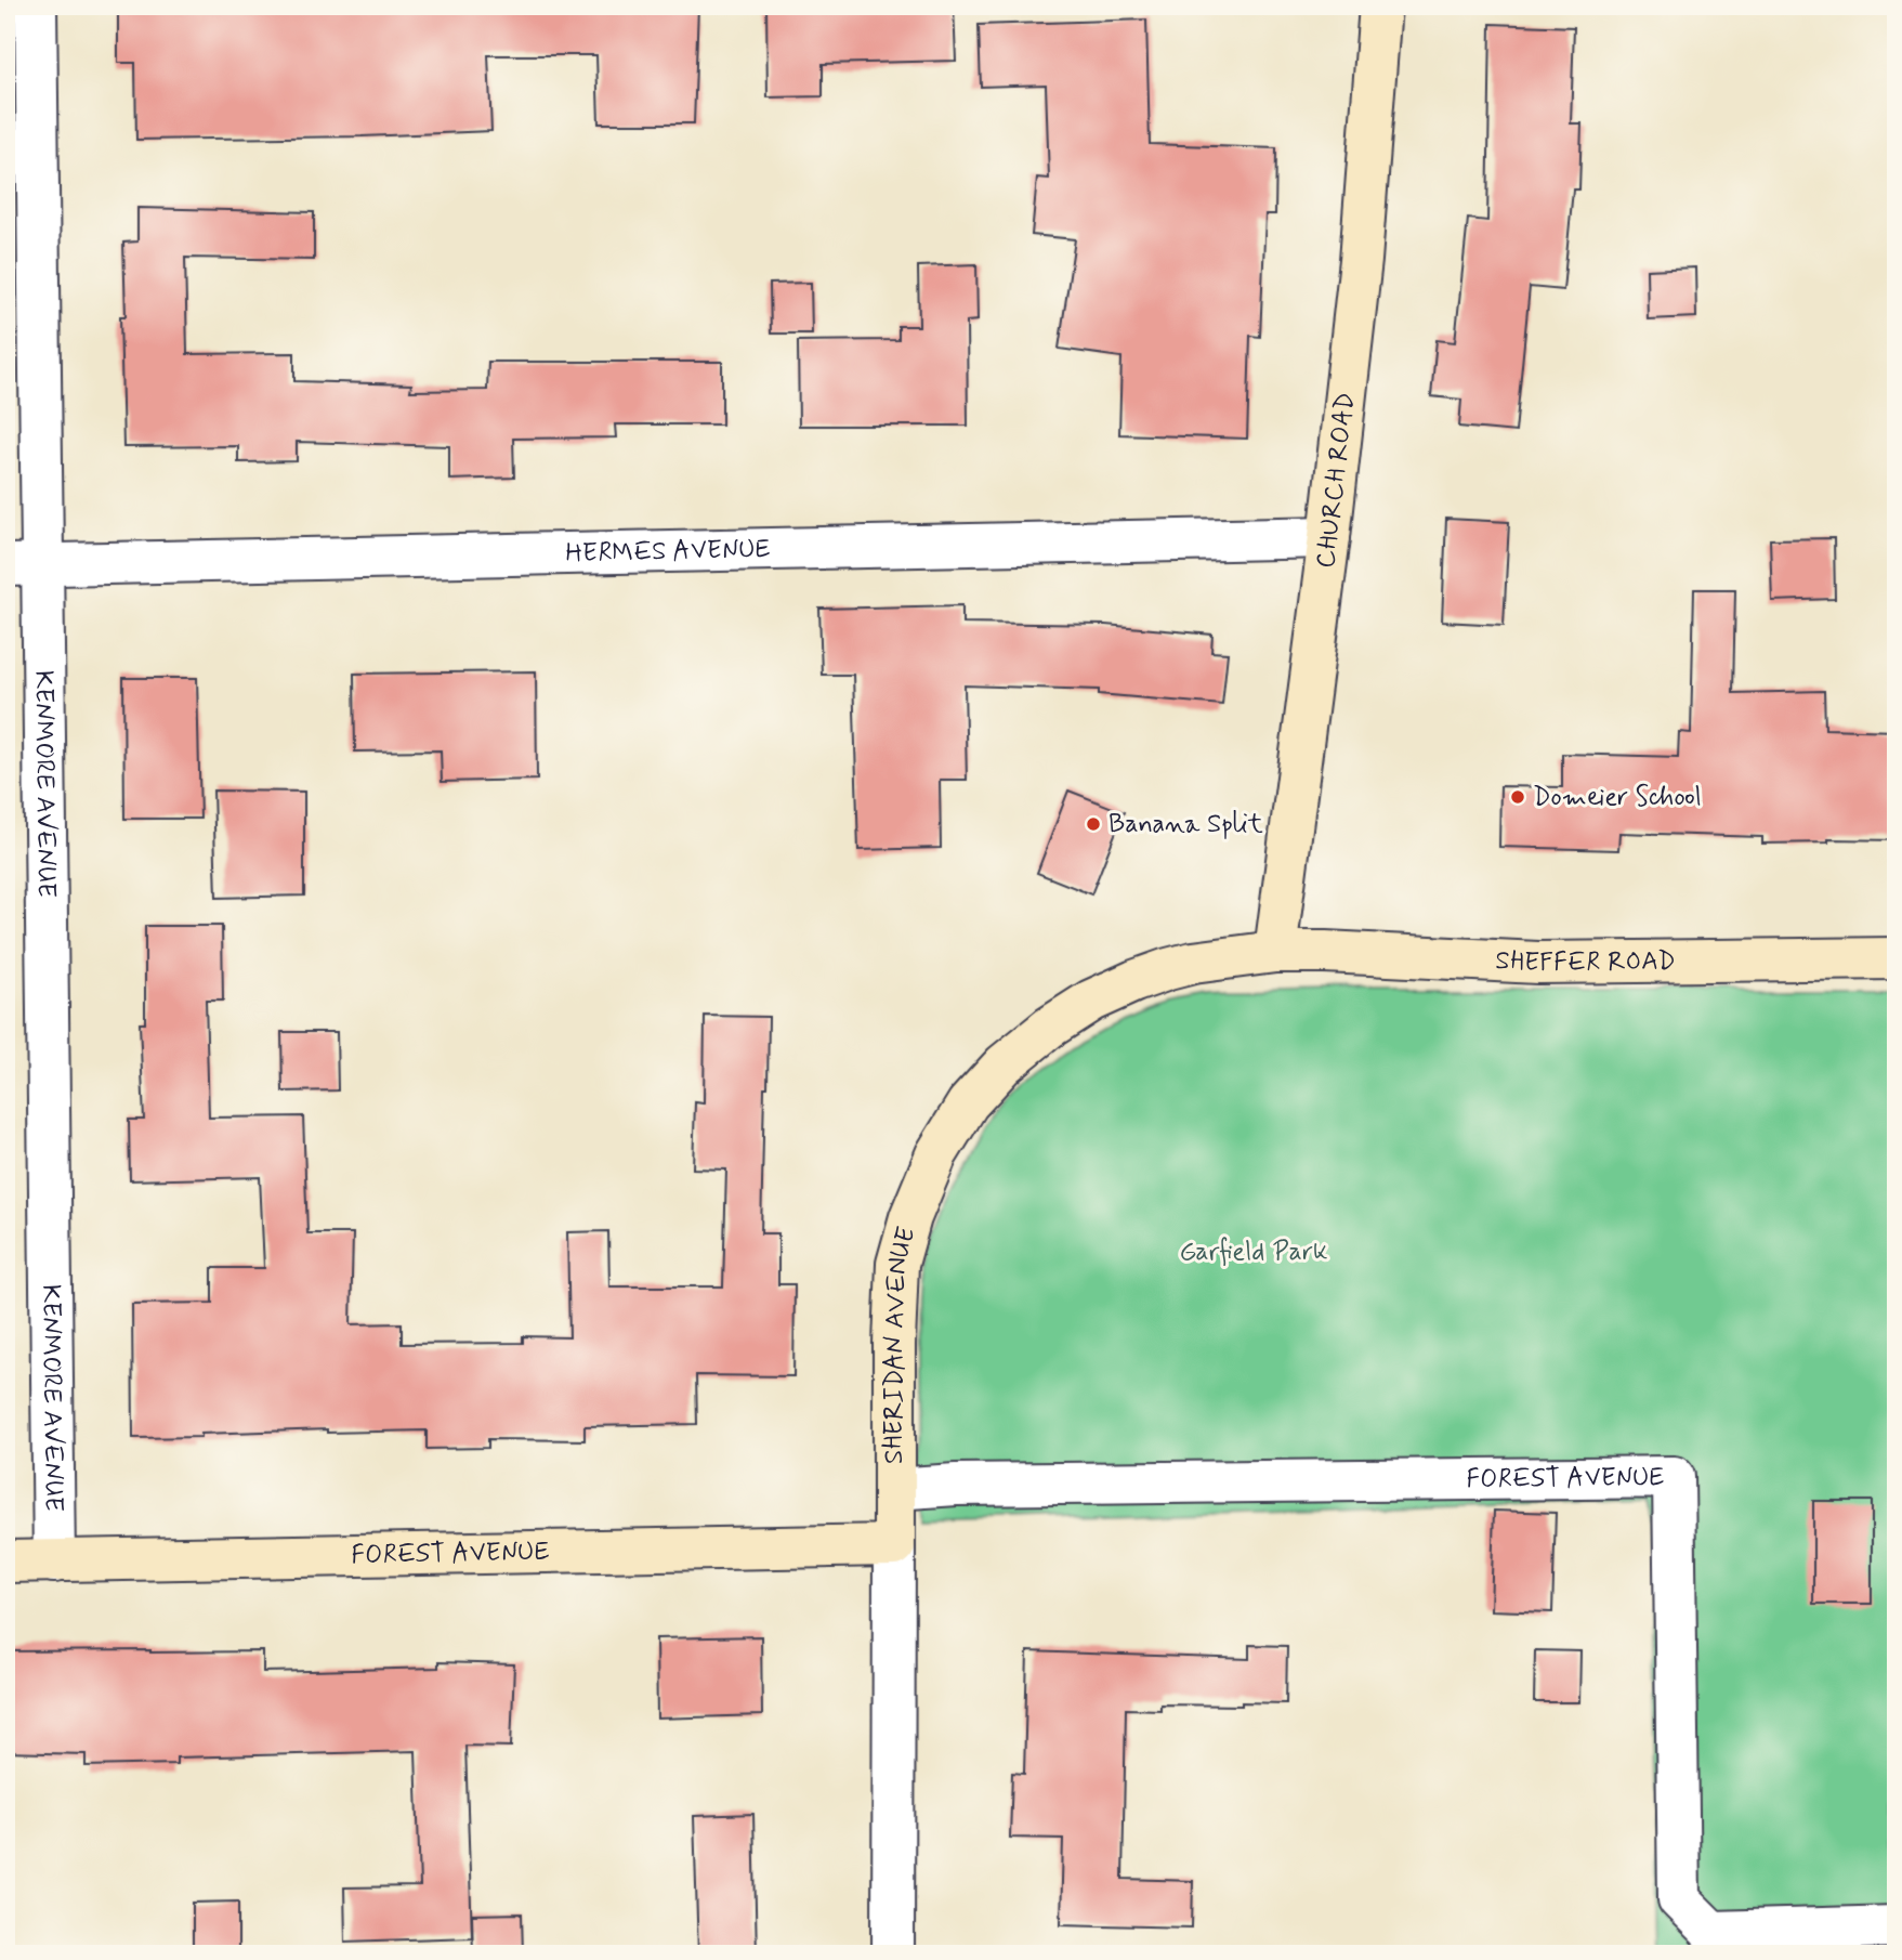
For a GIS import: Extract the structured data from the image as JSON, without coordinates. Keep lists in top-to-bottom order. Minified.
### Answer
{"streets":{"street":["CHURCH ROAD","HERMES AVENUE","KENMORE AVENUE","SHEFFER ROAD","SHERIDAN AVENUE","FOREST AVENUE"]},"crossings":[["CHURCH ROAD","HERMES AVENUE"],["CHURCH ROAD","SHEFFER ROAD"],["CHURCH ROAD","SHERIDAN AVENUE"],["HERMES AVENUE","KENMORE AVENUE"],["KENMORE AVENUE","FOREST AVENUE"],["SHEFFER ROAD","SHERIDAN AVENUE"],["SHERIDAN AVENUE","FOREST AVENUE"]],"parks":["Garfield Park"],"places":["Domeier School","Banana Split"]}
